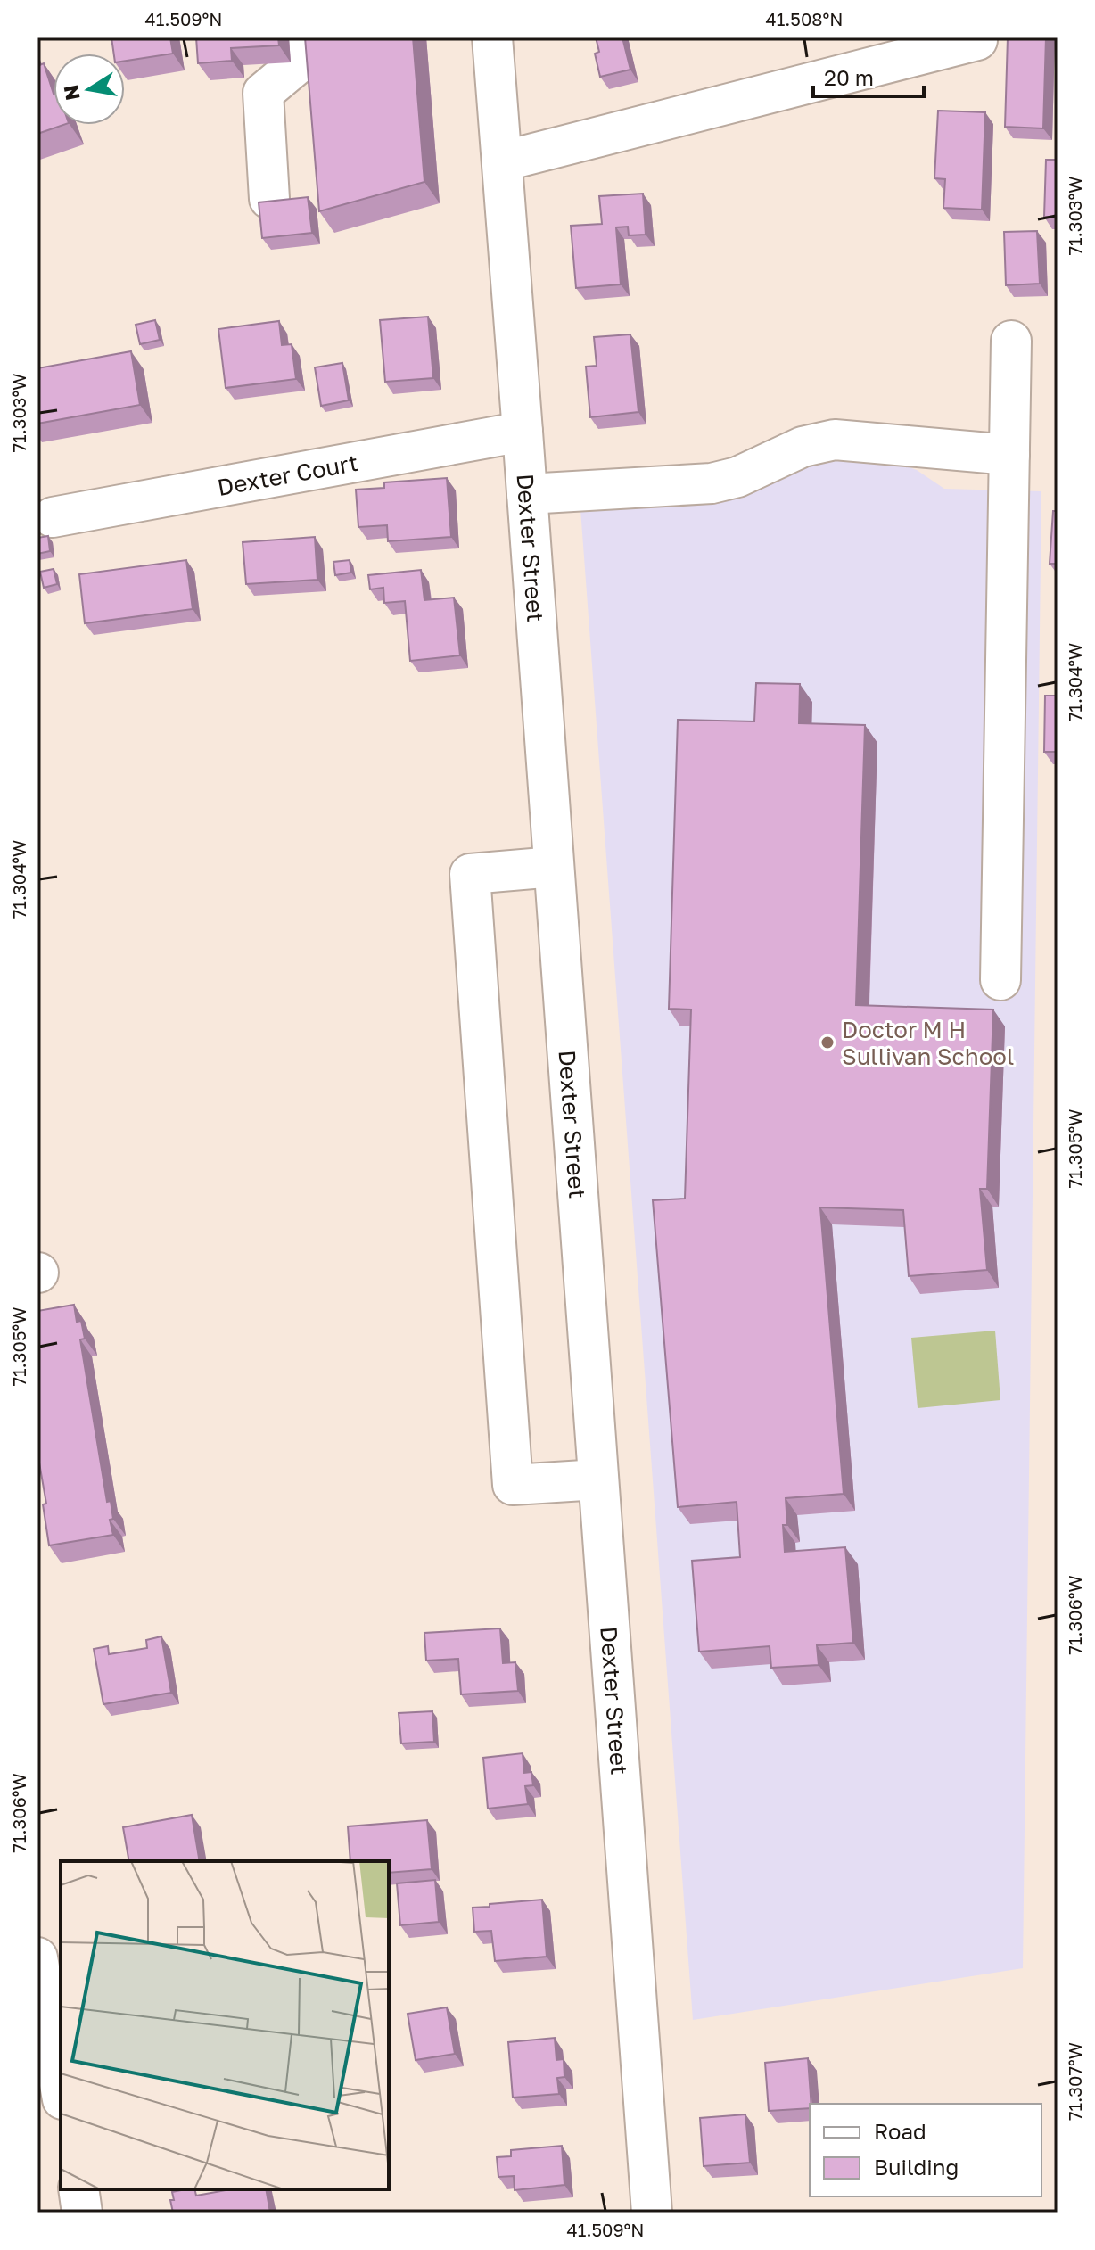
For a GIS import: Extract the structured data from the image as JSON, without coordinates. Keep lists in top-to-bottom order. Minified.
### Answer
{"streets":{"street":["Dexter Court","Dexter Street"]},"crossings":[["Dexter Court","Dexter Street"]],"places":["Doctor M H Sullivan School"],"legend":["Road","Building"],"scale_bar":"20 m","north":"left","coordinates":["41.509°N","41.508°N","71.303°W","71.304°W","71.305°W","71.306°W","71.307°W"]}
